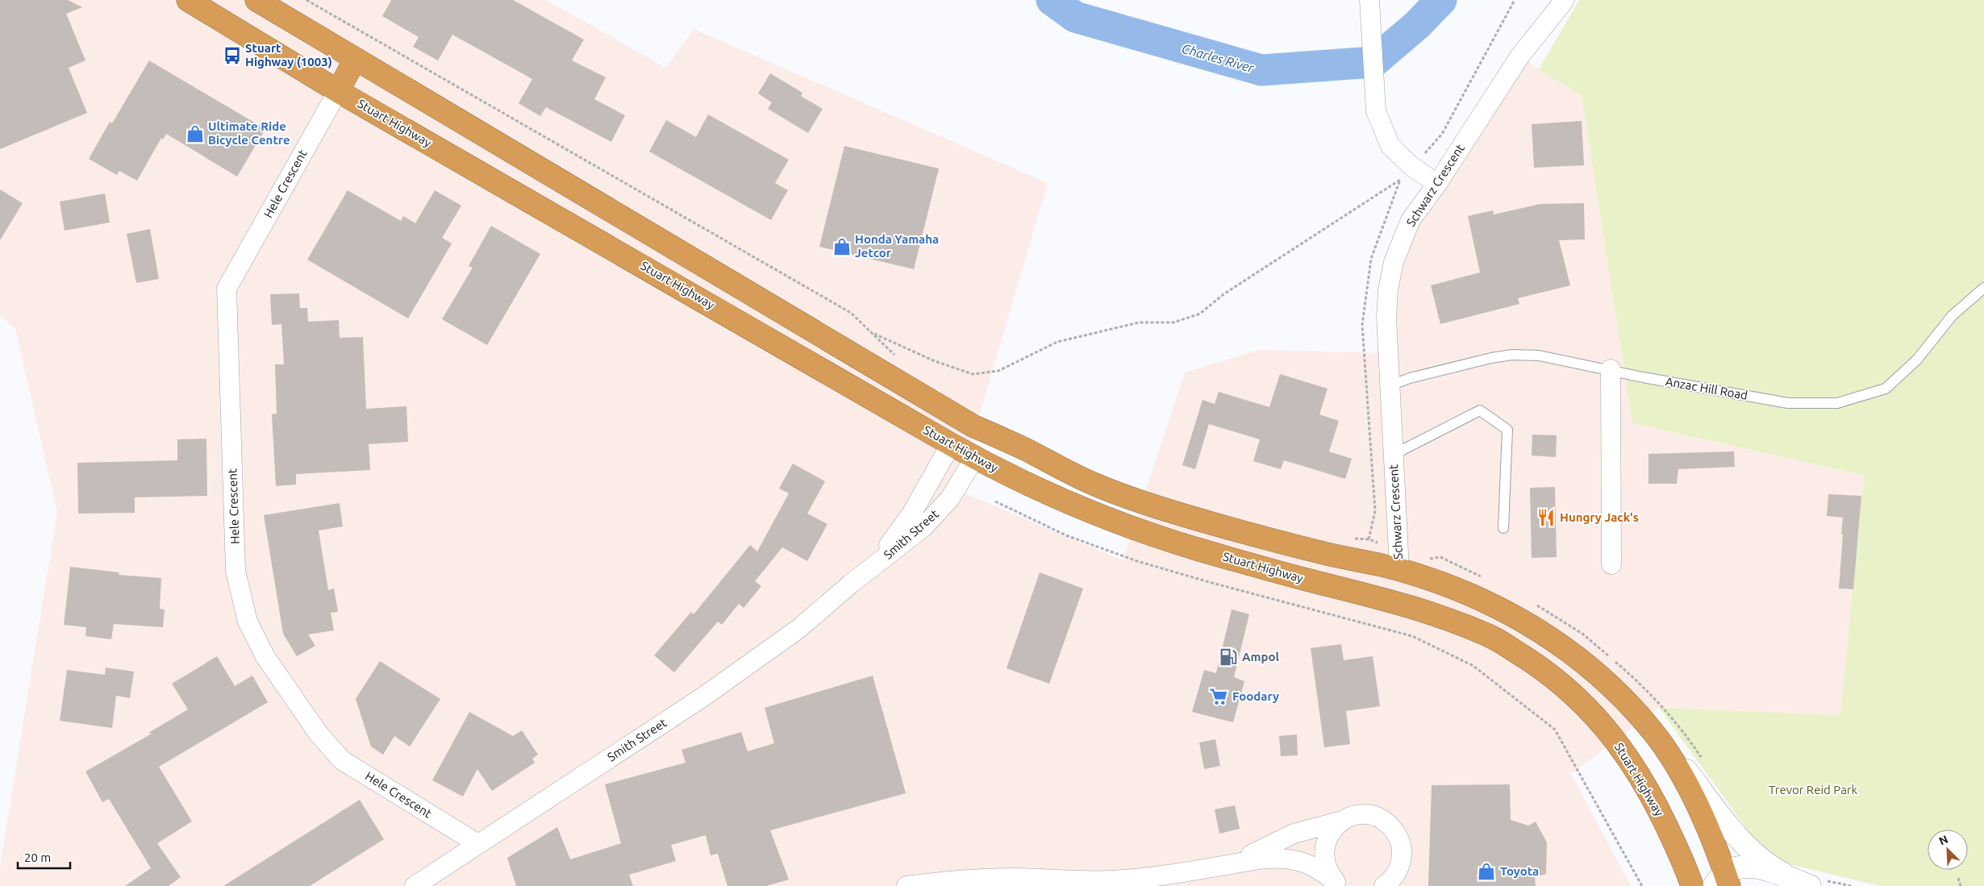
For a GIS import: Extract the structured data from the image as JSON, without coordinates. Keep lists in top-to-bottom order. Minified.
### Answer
{"streets":{"highway":["Stuart Highway"],"street":["Hele Crescent","Schwarz Crescent","Smith Street"],"lane":["Anzac Hill Road"]},"crossings":[["Stuart Highway","Hele Crescent"],["Stuart Highway","Smith Street"],["Hele Crescent","Smith Street"],["Schwarz Crescent","Anzac Hill Road"]],"water":["Charles River"],"parks":["Trevor Reid Park"],"places":{"bus stop":["Stuart Highway (1003)"],"shop":["Ultimate Ride Bicycle Centre","Honda Yamaha Jetcor","Toyota"],"restaurant":["Hungry Jack's"],"fuel station":["Ampol"],"supermarket":["Foodary"]},"scale_bar":"20 m","north":"top left"}
